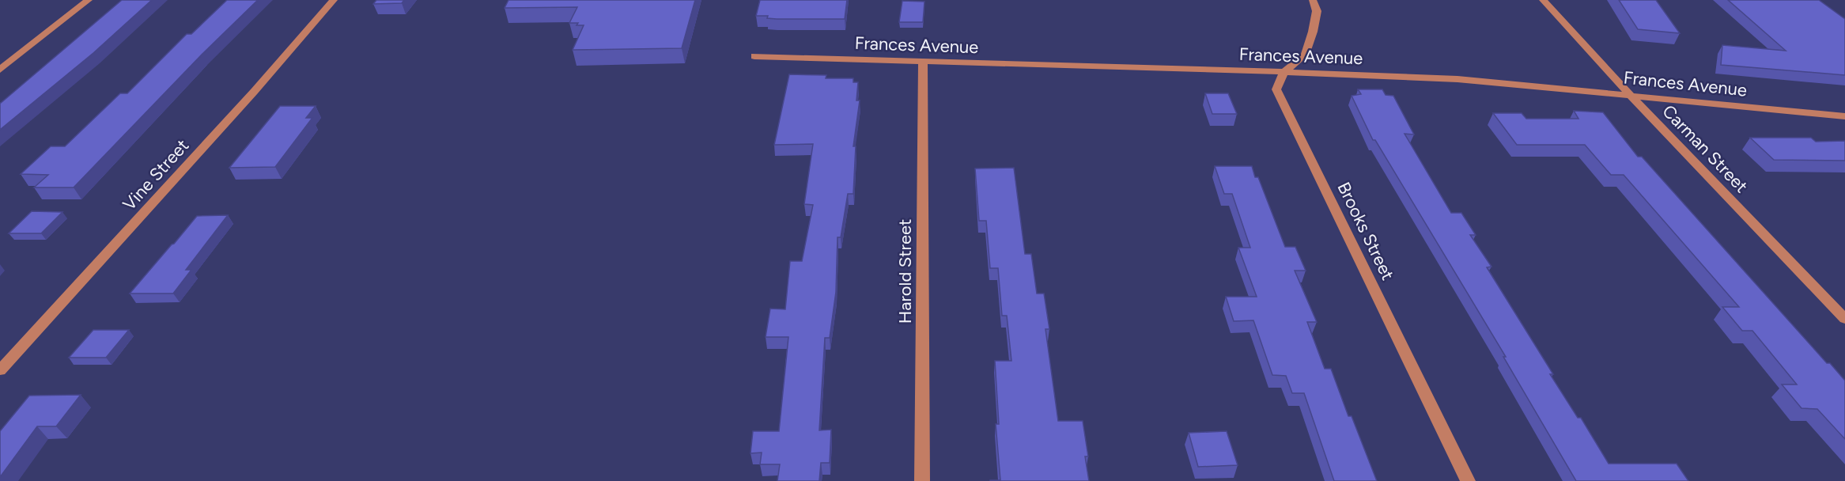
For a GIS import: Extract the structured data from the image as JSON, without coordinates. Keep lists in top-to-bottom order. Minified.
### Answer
{"streets":{"street":["Frances Avenue","Carman Street","Vine Street","Brooks Street","Harold Street"]},"crossings":[["Frances Avenue","Carman Street"],["Frances Avenue","Brooks Street"],["Frances Avenue","Harold Street"]]}
